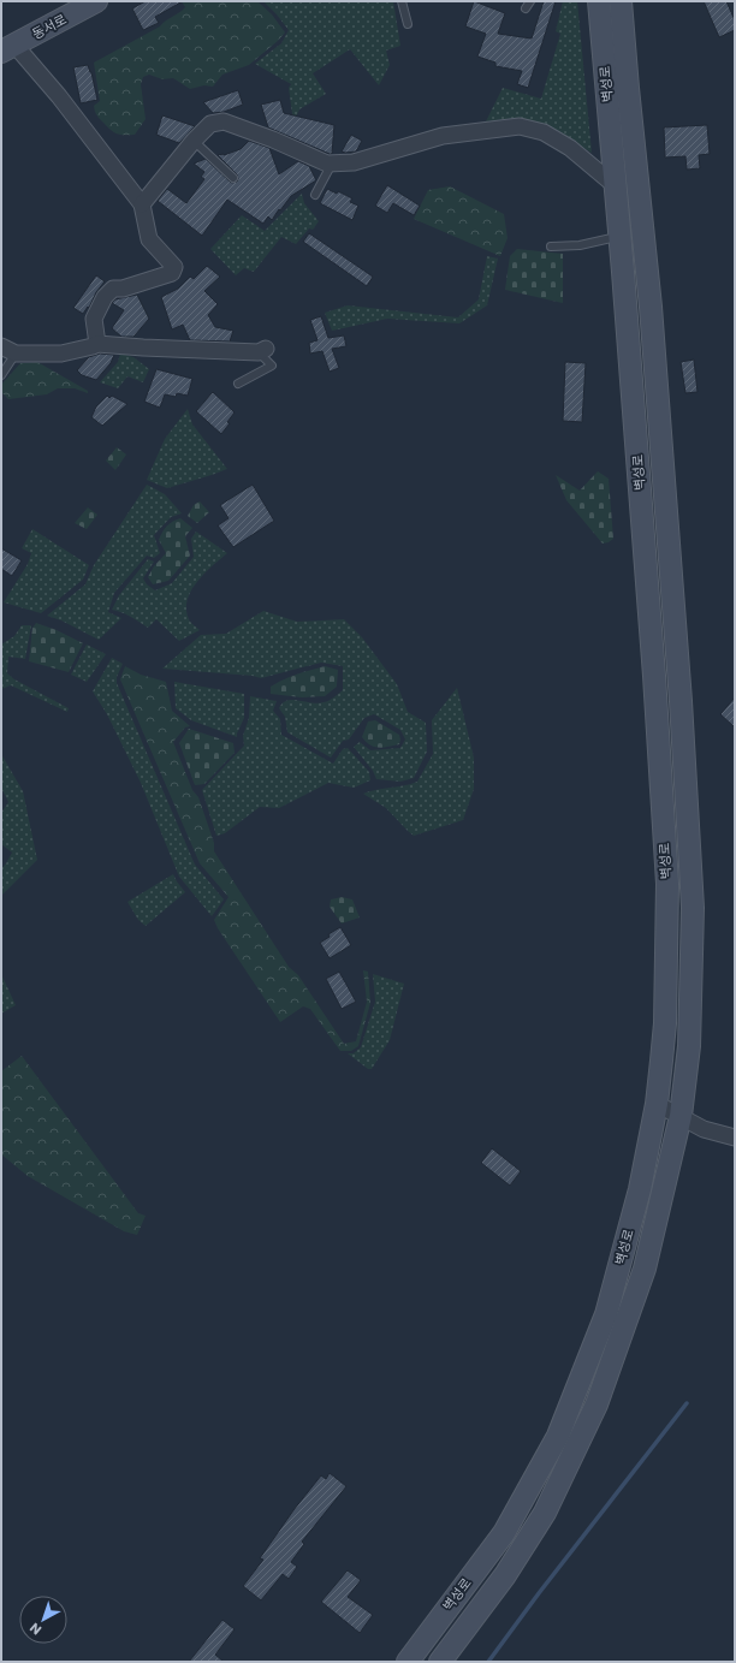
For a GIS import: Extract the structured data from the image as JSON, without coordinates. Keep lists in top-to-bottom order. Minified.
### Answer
{"streets":{"main road":["동서로","벽성로"]},"north":"bottom left"}
